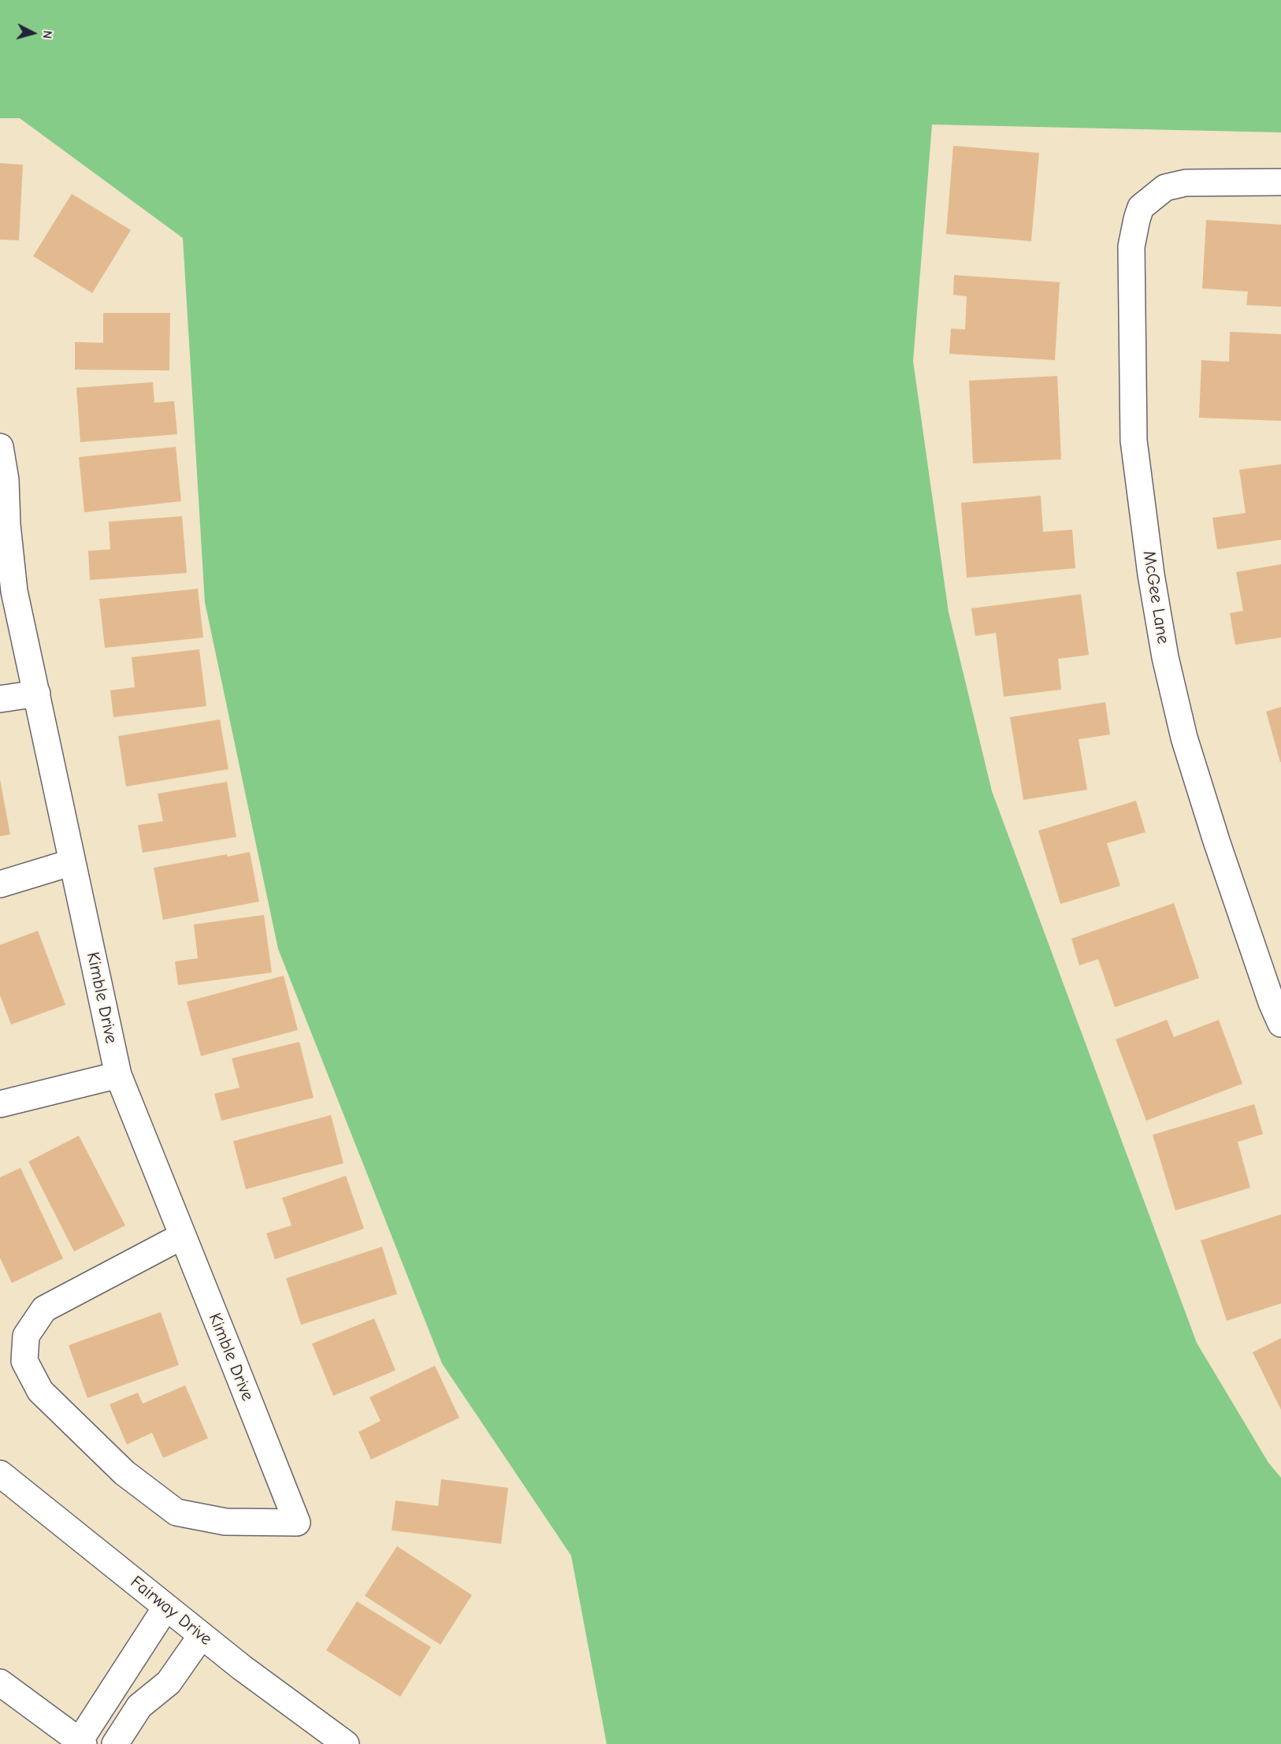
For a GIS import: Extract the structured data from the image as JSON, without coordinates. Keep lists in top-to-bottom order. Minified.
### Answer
{"streets":{"street":["McGee Lane","Kimble Drive","Fairway Drive"]},"north":"right"}
